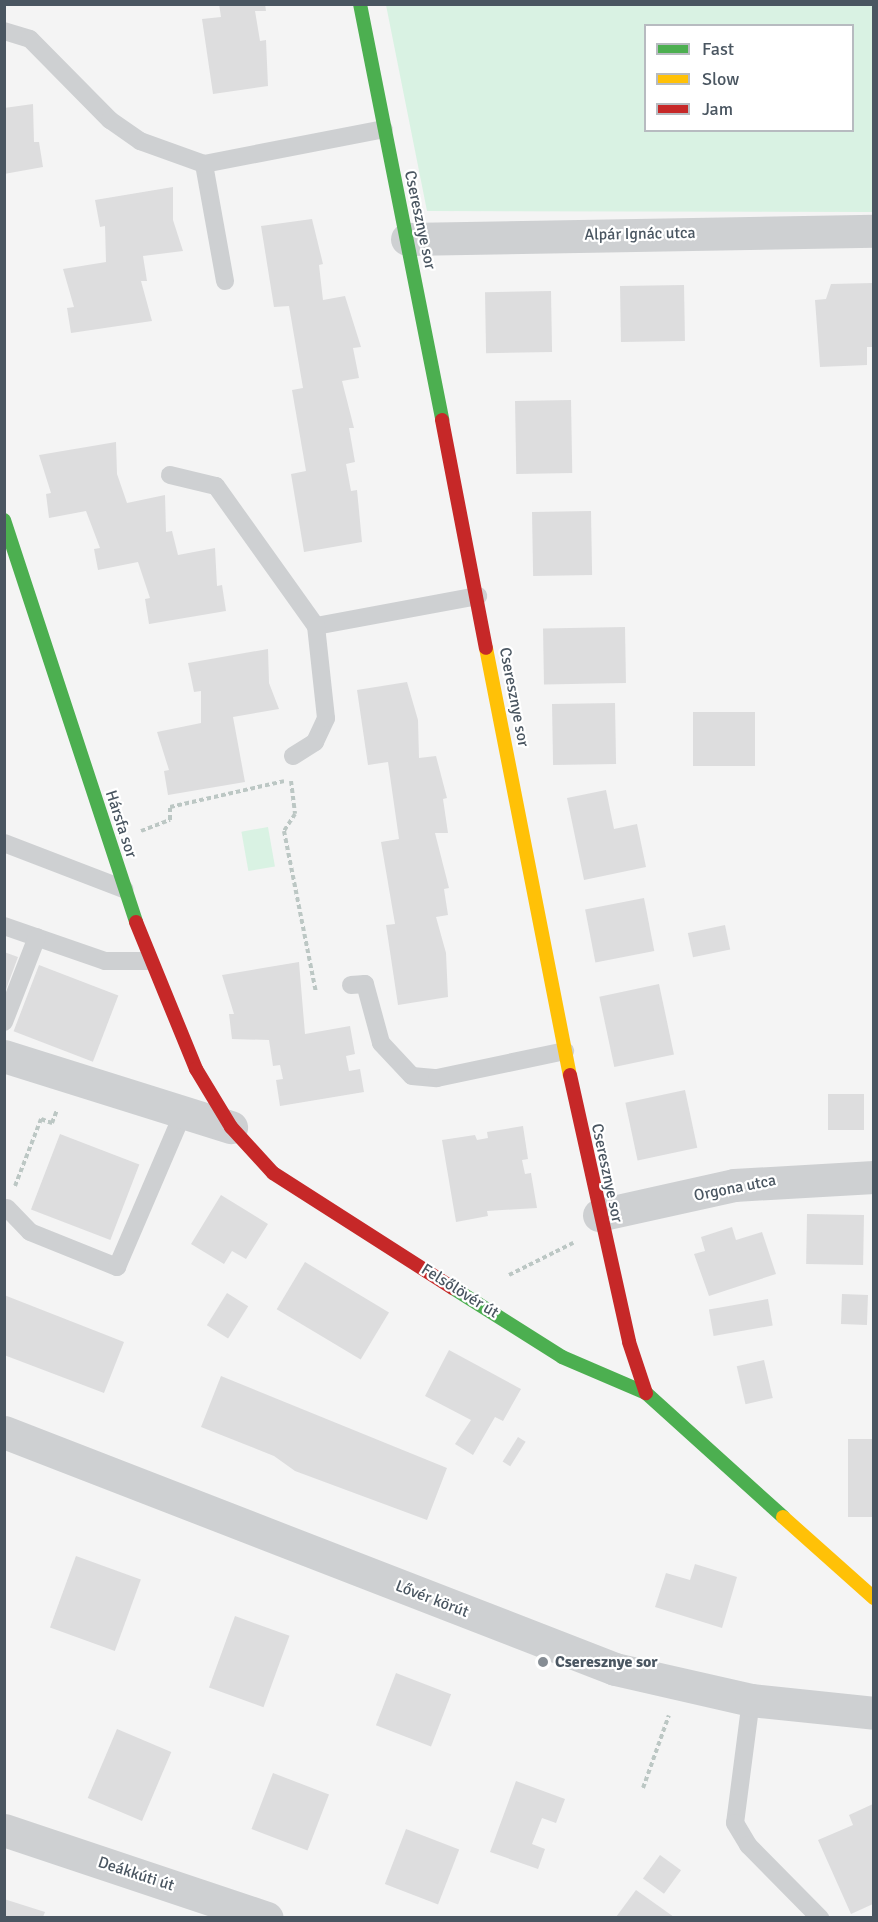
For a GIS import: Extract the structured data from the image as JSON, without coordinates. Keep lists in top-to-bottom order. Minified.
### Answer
{"streets":{"street":["Cseresznye sor","Alpár Ignác utca","Hársfa sor","Orgona utca","Felsőlövér út","Lővér körút","Deákkúti út"]},"crossings":[["Cseresznye sor","Alpár Ignác utca"],["Cseresznye sor","Orgona utca"],["Cseresznye sor","Felsőlövér út"],["Hársfa sor","Felsőlövér út"]],"places":["Cseresznye sor"],"legend":["Fast","Slow","Jam"]}
